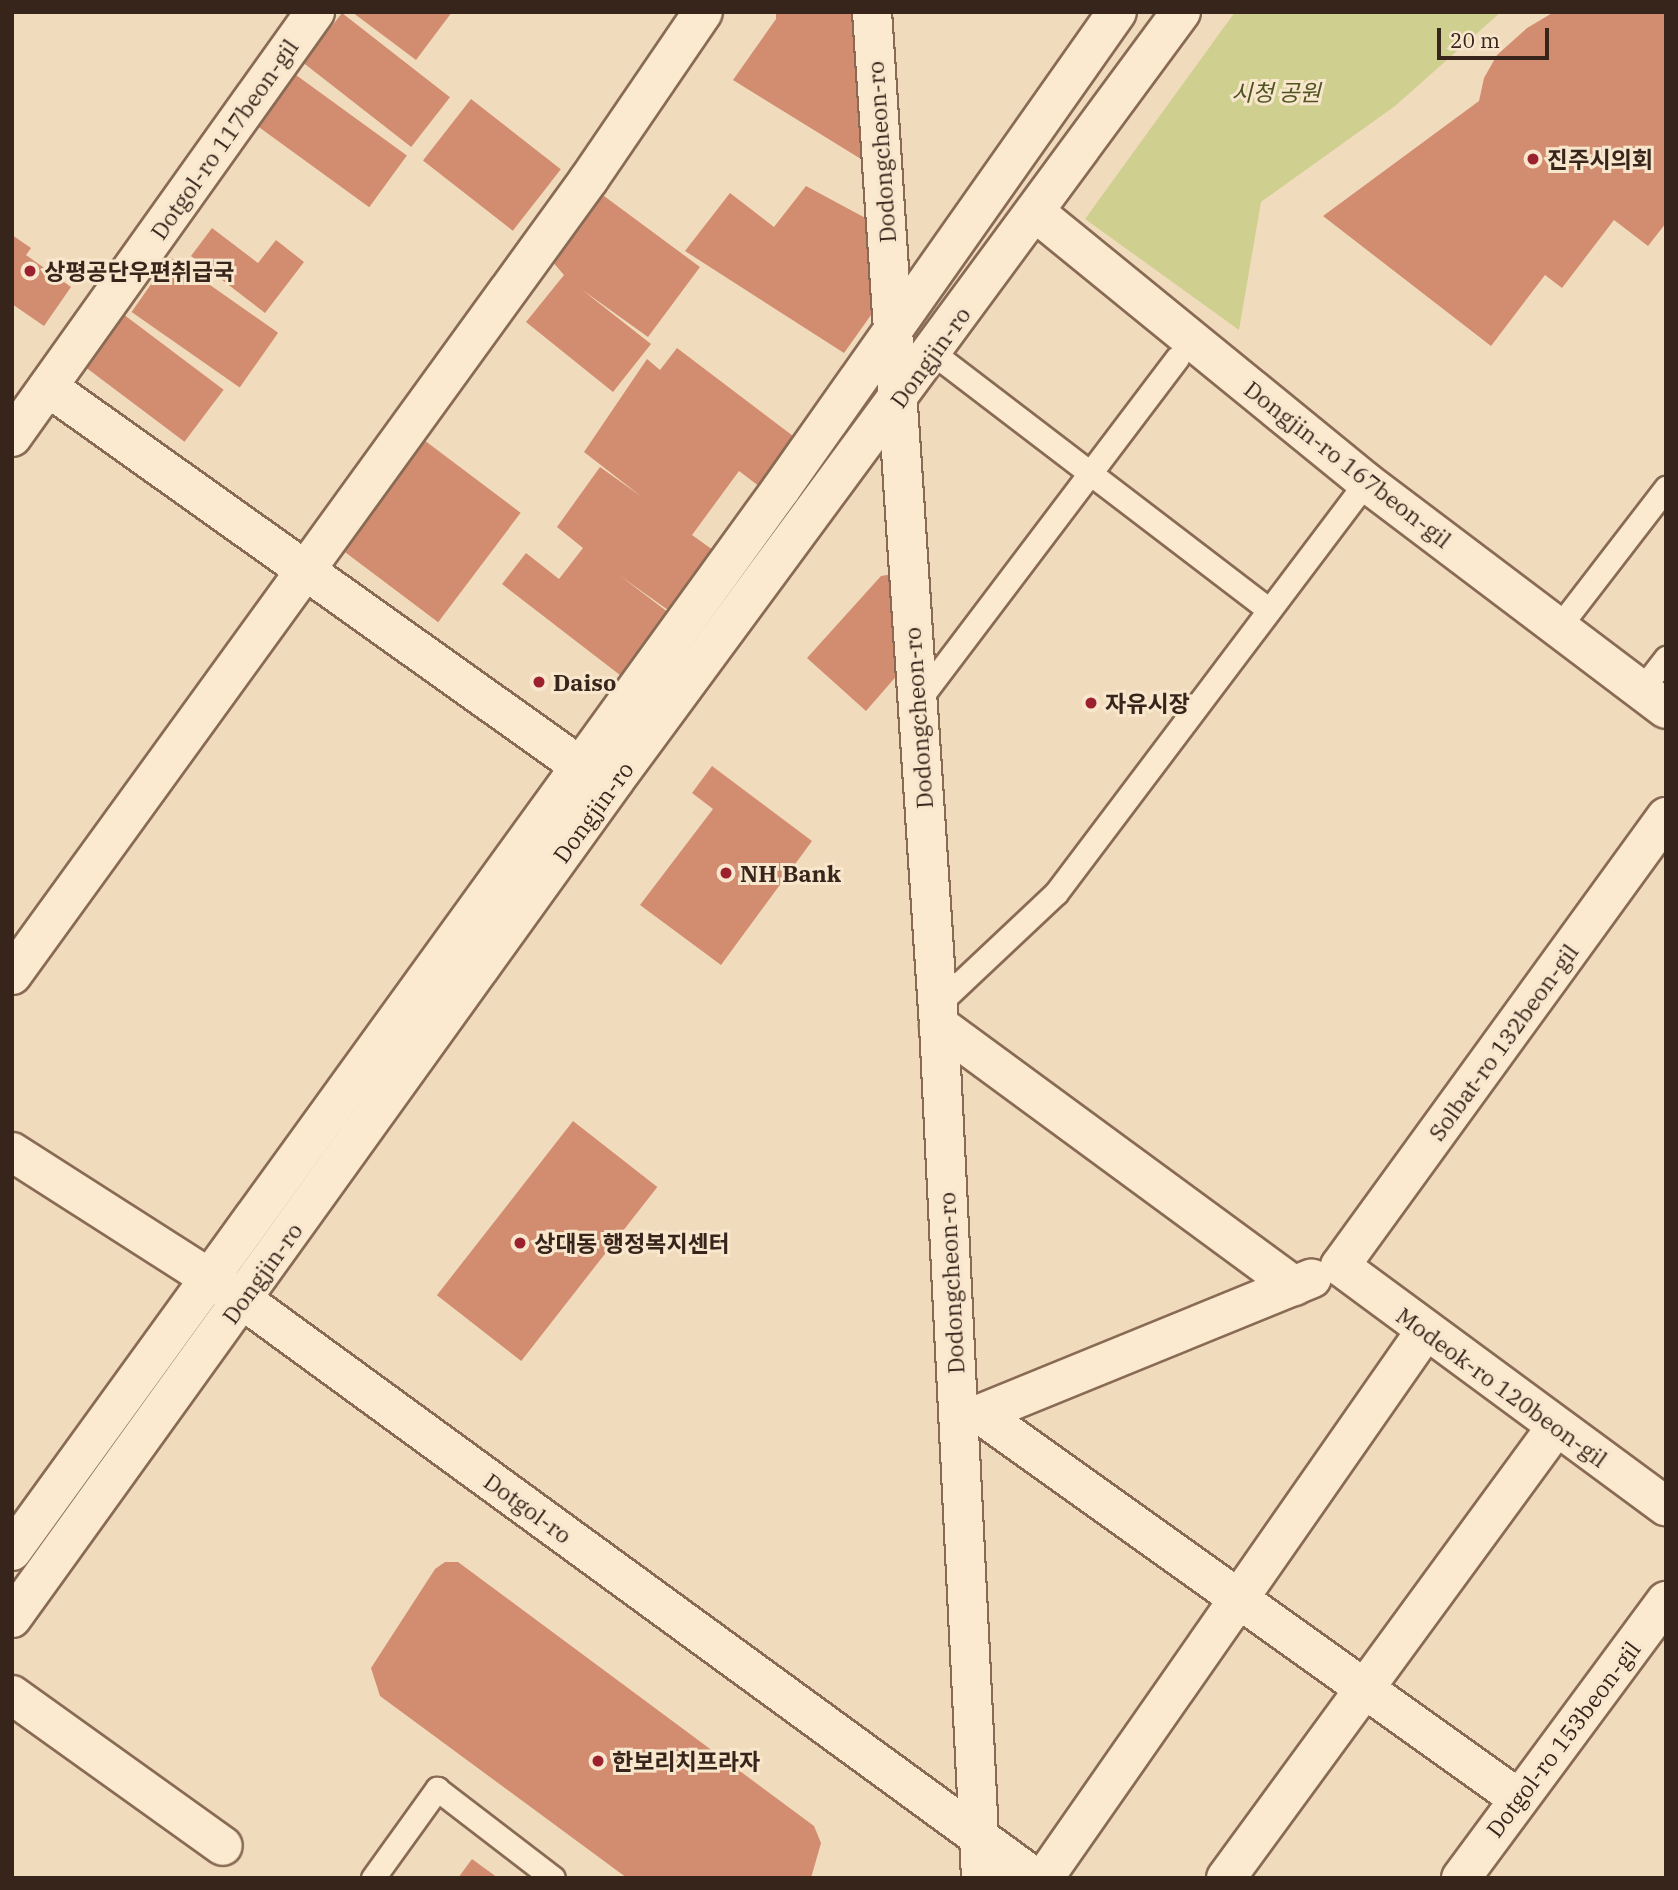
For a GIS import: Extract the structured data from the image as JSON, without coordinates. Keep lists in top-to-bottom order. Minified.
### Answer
{"streets":{"street":["Dotgol-ro 117beon-gil","Dodongcheon-ro","Dongjin-ro","Dongjin-ro 167beon-gil","Solbat-ro 132beon-gil","Modeok-ro 120beon-gil","Dotgol-ro","Dotgol-ro 153beon-gil"]},"crossings":[["Dodongcheon-ro","Dongjin-ro"],["Dodongcheon-ro","Dotgol-ro"],["Dongjin-ro","Dongjin-ro 167beon-gil"],["Dongjin-ro","Dotgol-ro"],["Solbat-ro 132beon-gil","Modeok-ro 120beon-gil"]],"parks":["시청 공원"],"places":["진주시의회","상평공단우편취급국","Daiso","자유시장","NH Bank","상대동 행정복지센터","한보리치프라자"],"scale_bar":"20 m"}
